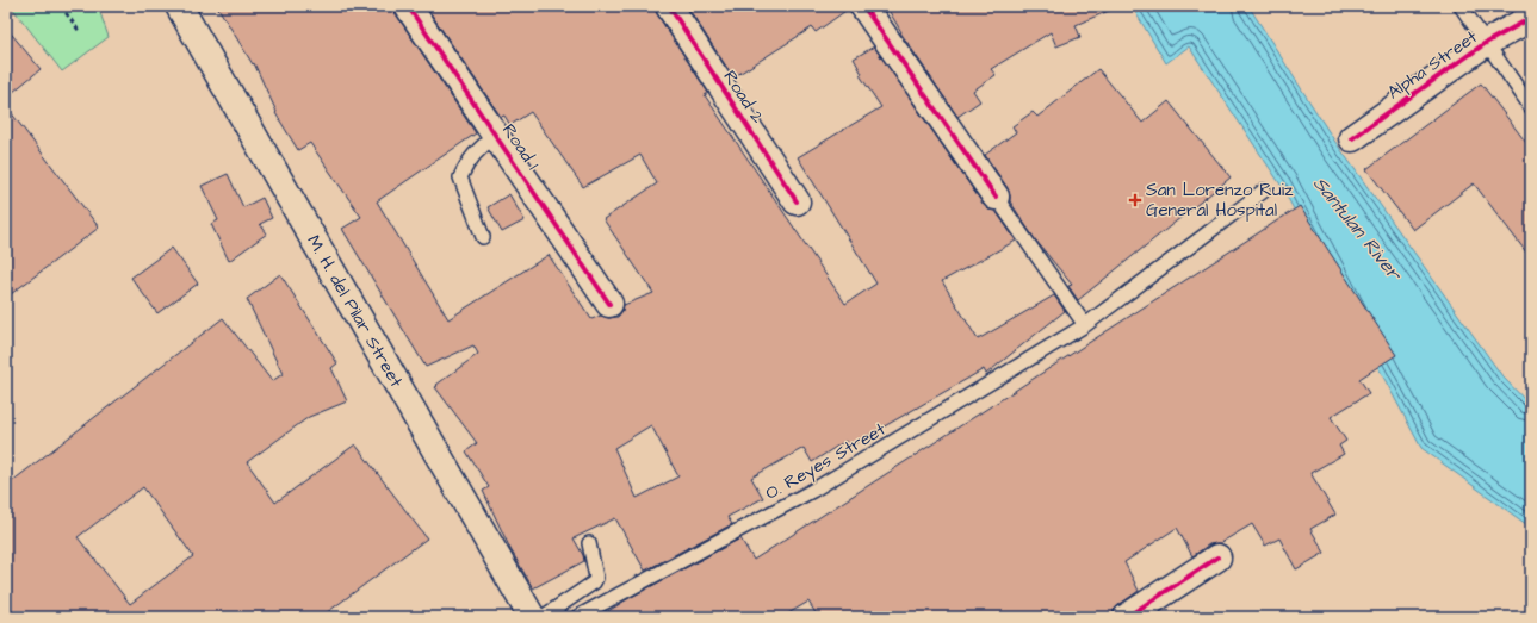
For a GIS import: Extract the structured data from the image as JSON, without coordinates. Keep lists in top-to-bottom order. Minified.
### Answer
{"streets":{"street":["Alpha Street","Road 2","Road 1","M. H. del Pilar Street"],"lane":["O. Reyes Street"]},"water":["Santulan River"],"places":{"health":["San Lorenzo Ruiz General Hospital"]}}
